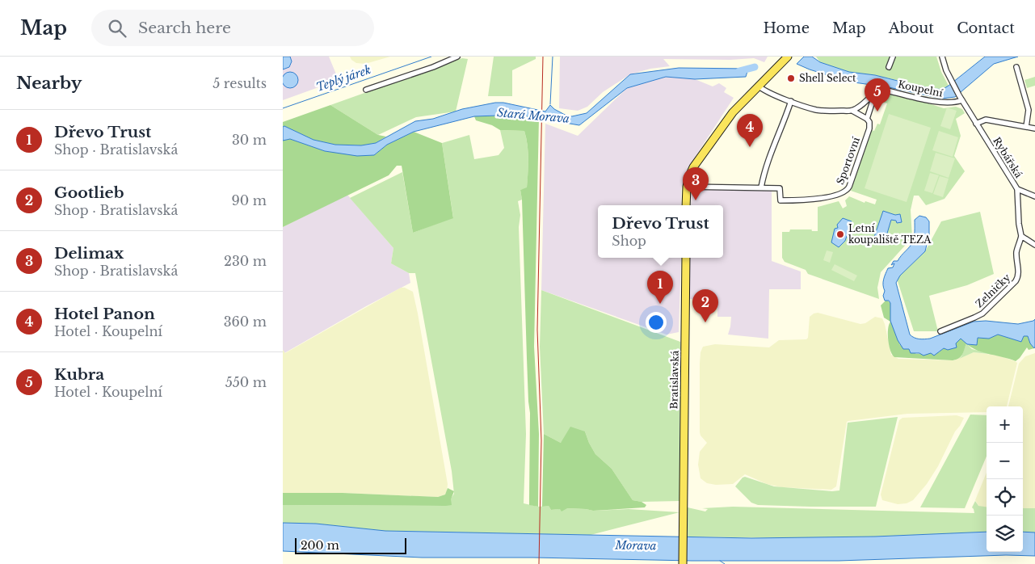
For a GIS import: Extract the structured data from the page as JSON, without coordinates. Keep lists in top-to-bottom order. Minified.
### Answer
{"streets":{"main road":["Bratislavská"],"street":["Koupelní","Rybářská","Sportovní","Zelničky"]},"crossings":[["Koupelní","Rybářská"],["Rybářská","Zelničky"]],"water":["Teplý járek","Stará Morava","Morava"],"places":["Shell Select","Letní koupaliště TEZA"],"scale_bar":"200 m","page":{"header":"Map","search":"Search here","nav":["Home","Map","About","Contact"],"heading":["Nearby","5 results"],"pins":["5","4","3","1","2"],"list":[{"mark":"1","name":"Dřevo Trust","note":"Shop · Bratislavská","value":"30 m"},{"mark":"2","name":"Gootlieb","note":"Shop · Bratislavská","value":"90 m"},{"mark":"3","name":"Delimax","note":"Shop · Bratislavská","value":"230 m"},{"mark":"4","name":"Hotel Panon","note":"Hotel · Koupelní","value":"360 m"},{"mark":"5","name":"Kubra","note":"Hotel · Koupelní","value":"550 m"}],"popup":["Dřevo Trust","Shop"],"map_buttons":["+","−"],"scale":"200 m"}}
